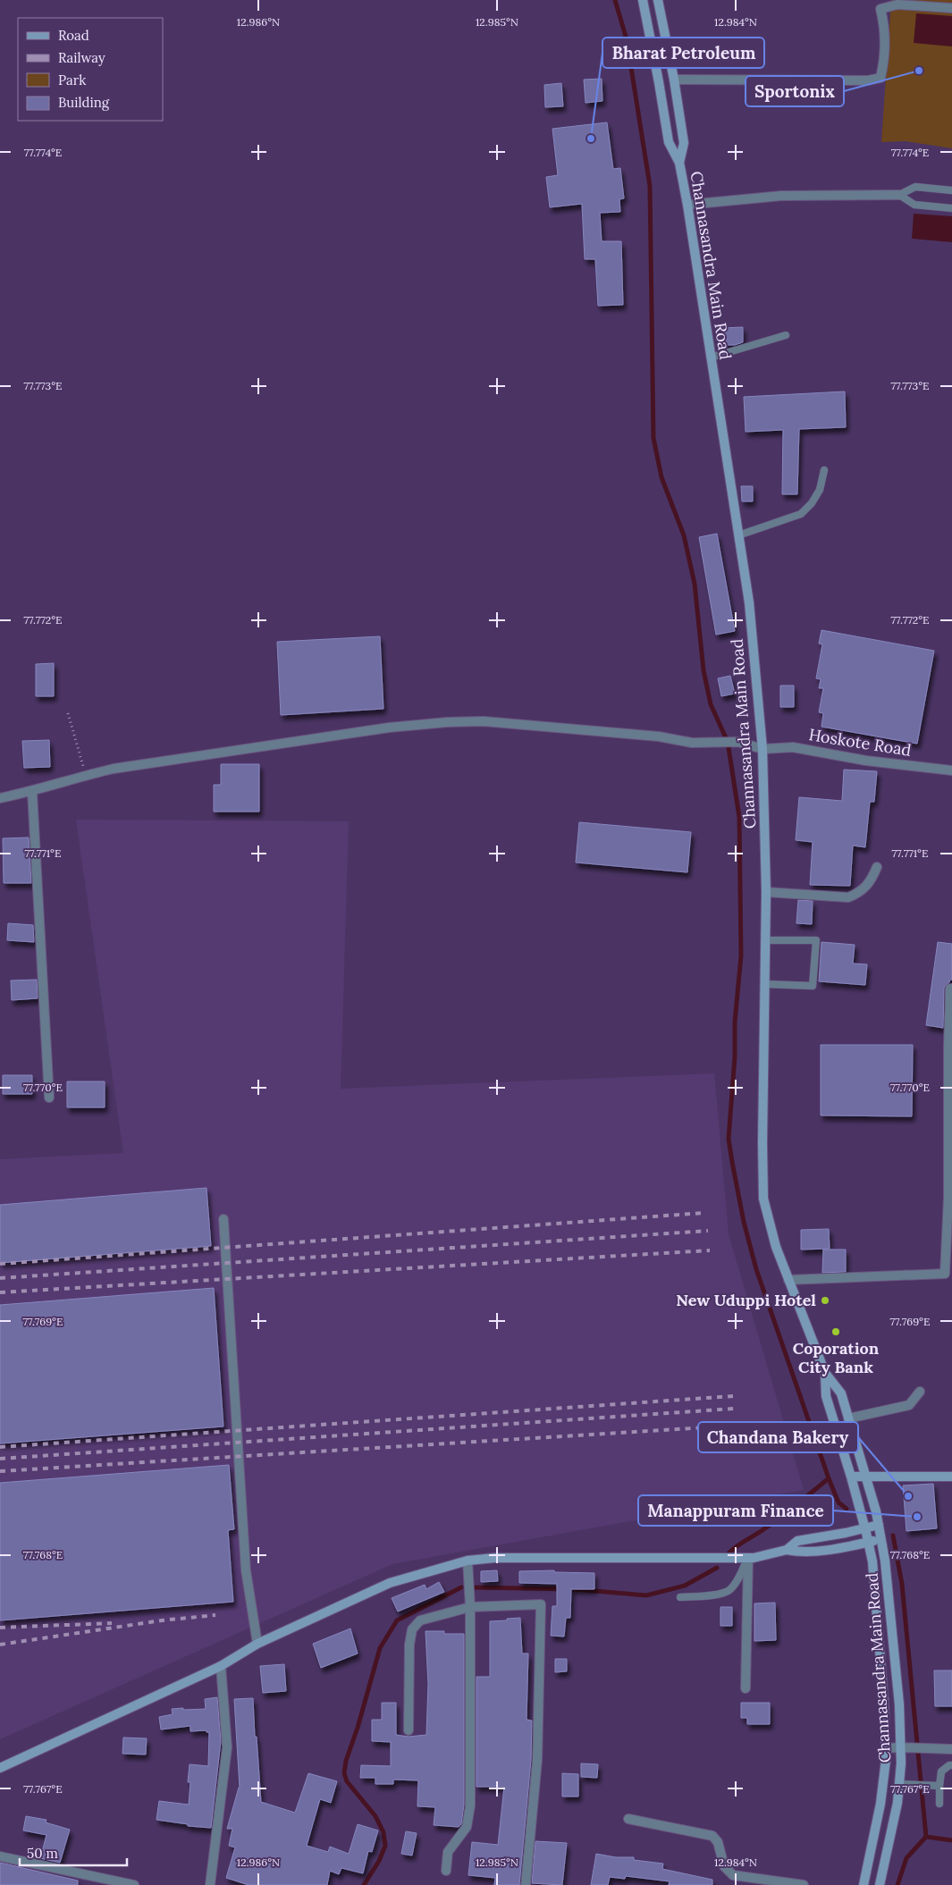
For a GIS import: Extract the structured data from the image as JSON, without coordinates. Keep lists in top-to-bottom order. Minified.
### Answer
{"streets":{"main road":["Channasandra Main Road"],"street":["Hoskote Road"]},"crossings":[["Channasandra Main Road","Hoskote Road"]],"places":["Sportonix","Bharat Petroleum","New Uduppi Hotel","Coporation City Bank","Chandana Bakery","Manappuram Finance"],"legend":["Road","Railway","Park","Building"],"scale_bar":"50 m","coordinates":["12.986°N","12.985°N","12.984°N","77.774°E","77.773°E","77.772°E","77.771°E","77.770°E","77.769°E","77.768°E","77.767°E"]}
